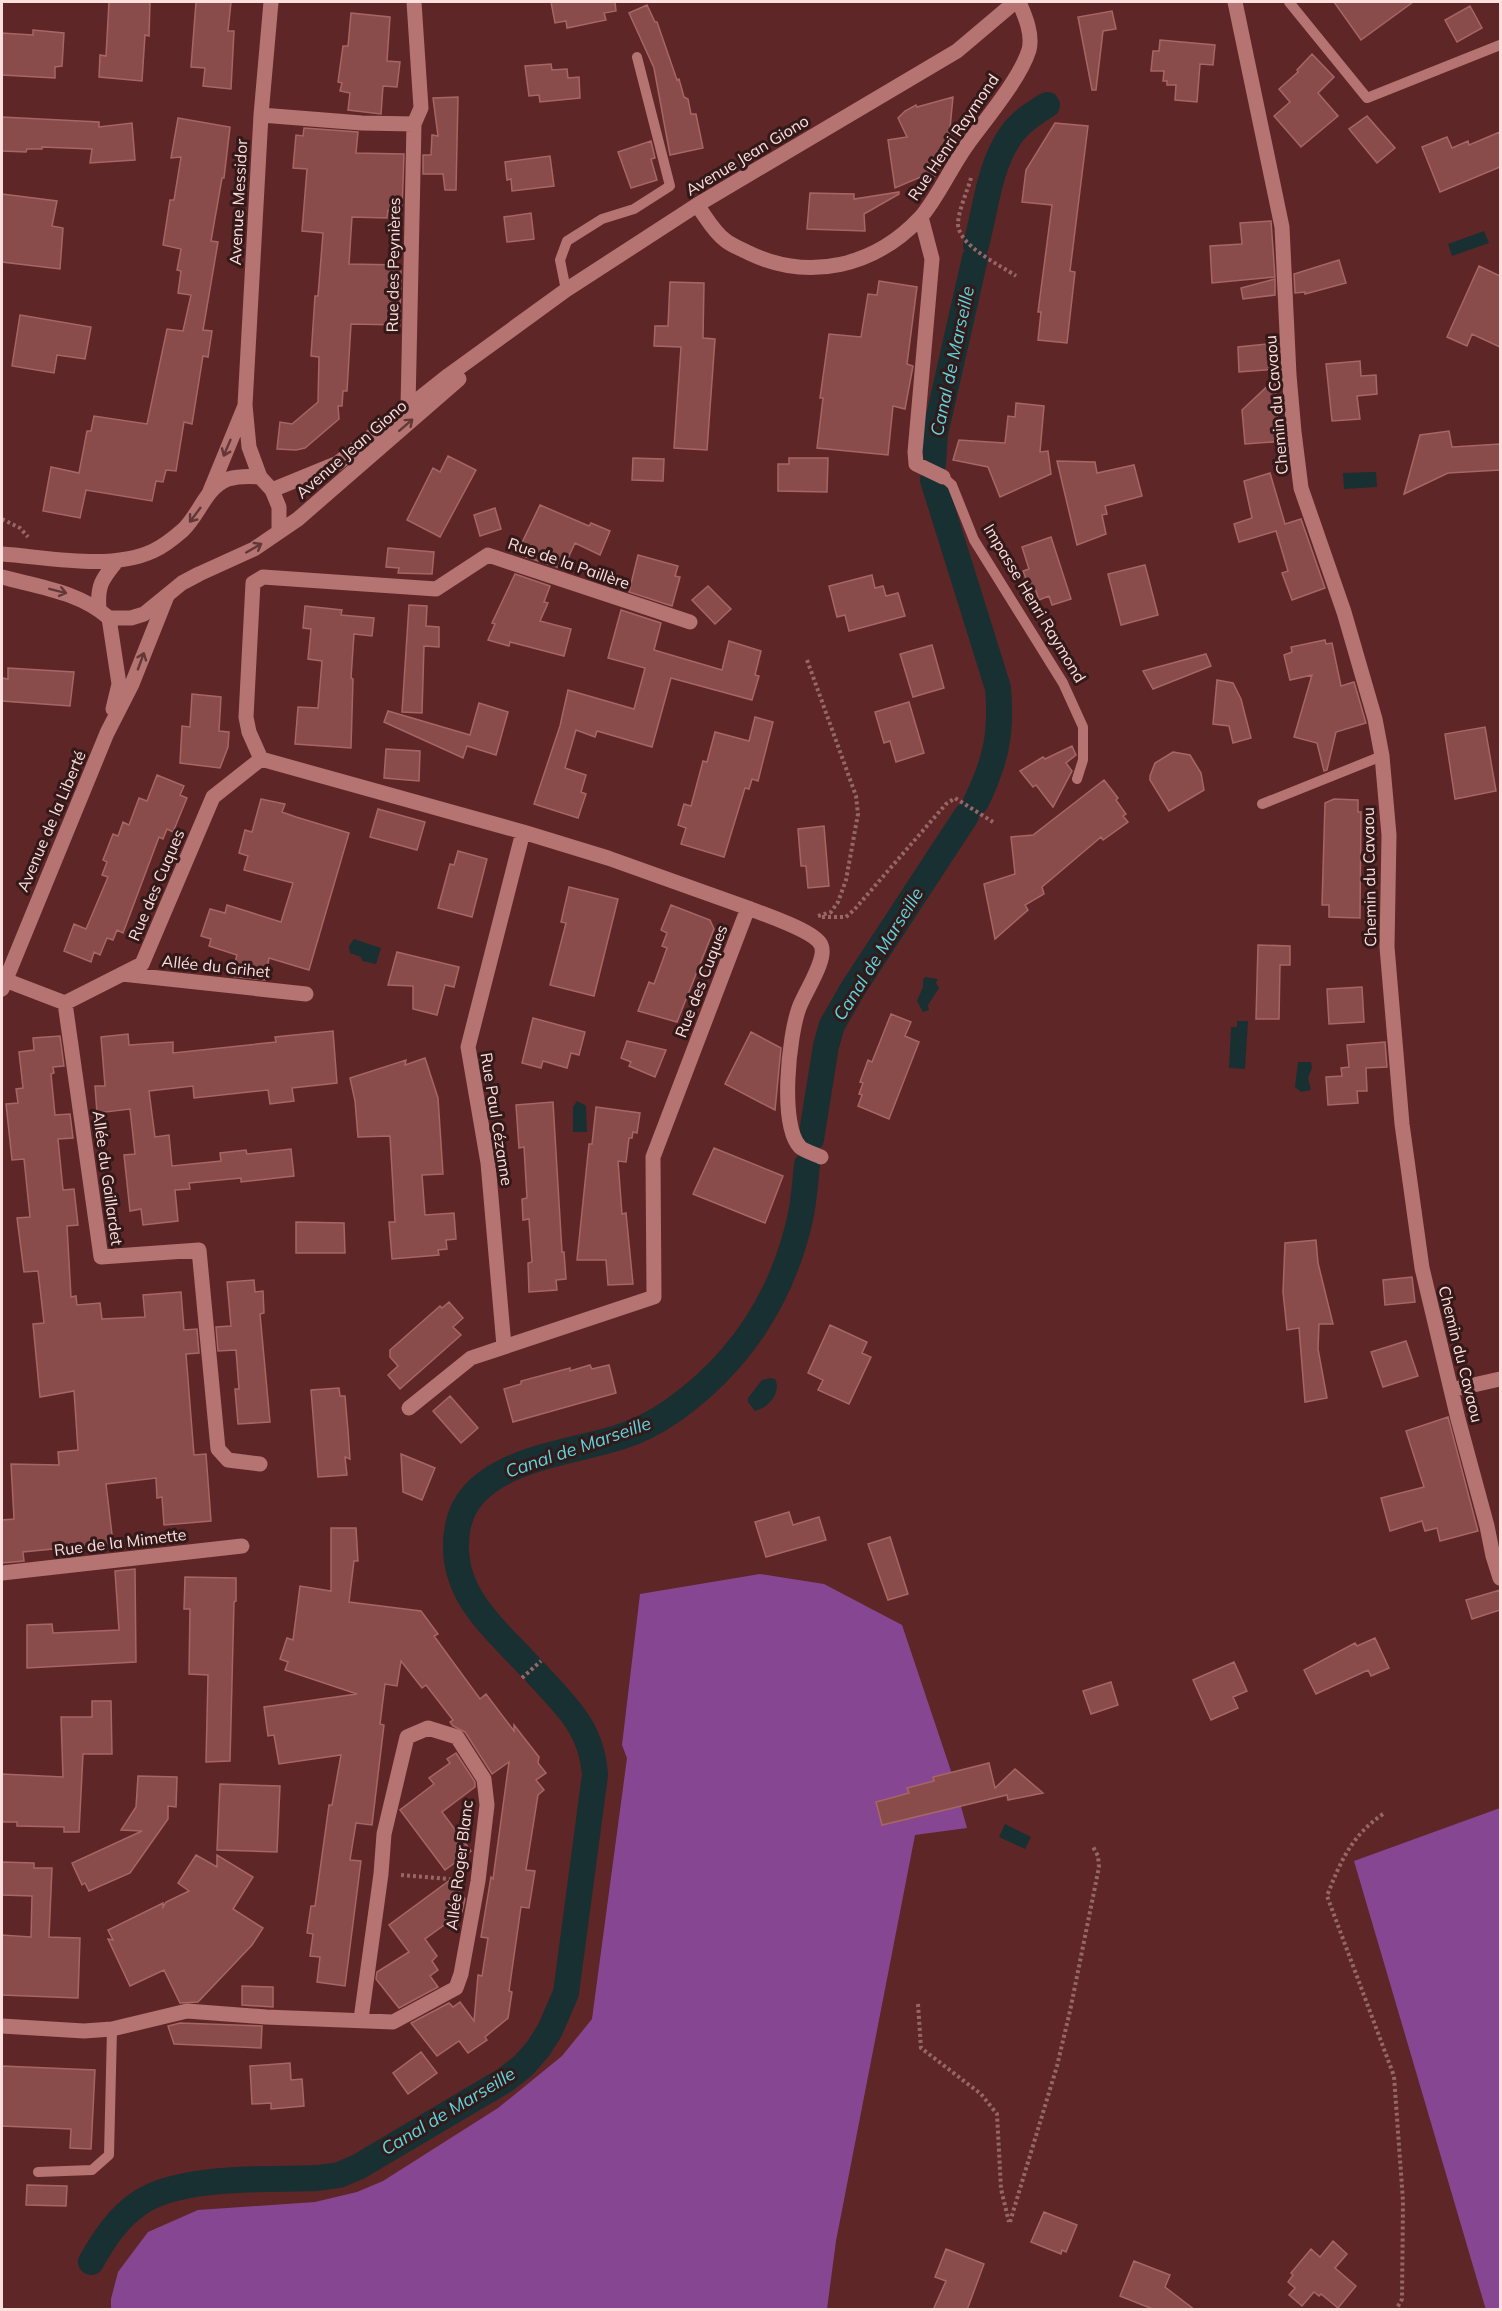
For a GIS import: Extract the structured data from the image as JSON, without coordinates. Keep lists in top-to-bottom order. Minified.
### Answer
{"streets":{"street":["Rue Henri Raymond","Avenue Jean Giono","Avenue Messidor","Rue des Peynières","Chemin du Cavaou","Rue de la Paillère","Impasse Henri Raymond","Avenue de la Liberté","Rue des Cuques","Allée du Grihet","Rue Paul Cézanne","Allée du Gaillardet","Rue de la Mimette","Allée Roger Blanc"]},"crossings":[["Rue Henri Raymond","Avenue Jean Giono"],["Rue Henri Raymond","Impasse Henri Raymond"],["Avenue Jean Giono","Avenue Messidor"],["Avenue Jean Giono","Rue des Peynières"],["Avenue Jean Giono","Avenue de la Liberté"],["Rue de la Paillère","Rue des Cuques"],["Rue des Cuques","Allée du Grihet"],["Rue des Cuques","Rue Paul Cézanne"],["Rue des Cuques","Allée du Gaillardet"]],"water":["Canal de Marseille"]}
